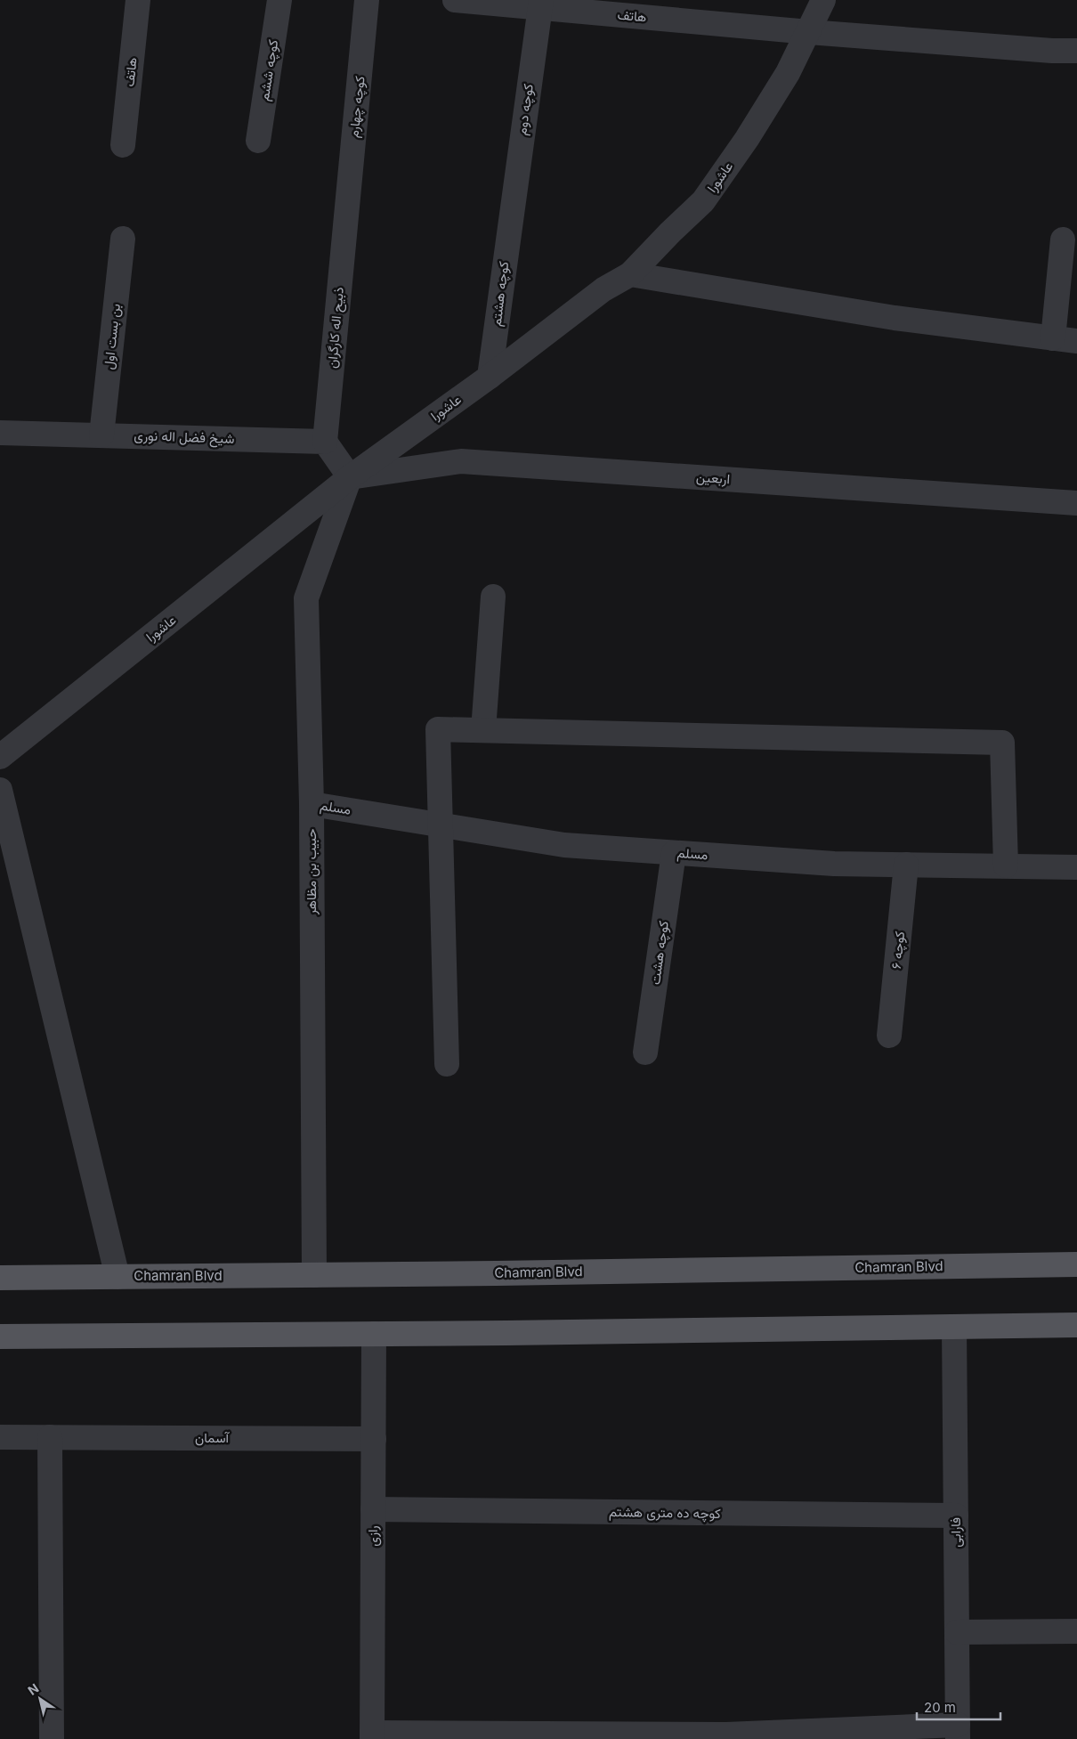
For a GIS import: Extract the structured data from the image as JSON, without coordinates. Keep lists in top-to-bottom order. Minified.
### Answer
{"streets":{"main road":["Chamran Blvd"],"street":["هاتف","کوچه ششم","کوچه چهارم","کوچه دوم","عاشورا","کوچه هشتم","ذبیح اله کارگران","بن بست اول","شیخ فضل اله نوری","اربعین","مسلم","حبیب بن مظاهر","کوچه ۶","کوچه هشت","آسمان","کوچه ده متری هشتم","فارابی","رازی"]},"crossings":[["هاتف","کوچه دوم"],["هاتف","عاشورا"],["کوچه چهارم","ذبیح اله کارگران"],["کوچه دوم","کوچه هشتم"],["عاشورا","کوچه هشتم"],["عاشورا","اربعین"],["عاشورا","حبیب بن مظاهر"],["ذبیح اله کارگران","شیخ فضل اله نوری"],["بن بست اول","شیخ فضل اله نوری"],["اربعین","حبیب بن مظاهر"],["مسلم","حبیب بن مظاهر"],["مسلم","کوچه ۶"],["مسلم","کوچه هشت"],["حبیب بن مظاهر","Chamran Blvd"],["آسمان","رازی"],["کوچه ده متری هشتم","فارابی"],["کوچه ده متری هشتم","رازی"]],"scale_bar":"20 m","north":"top left"}
